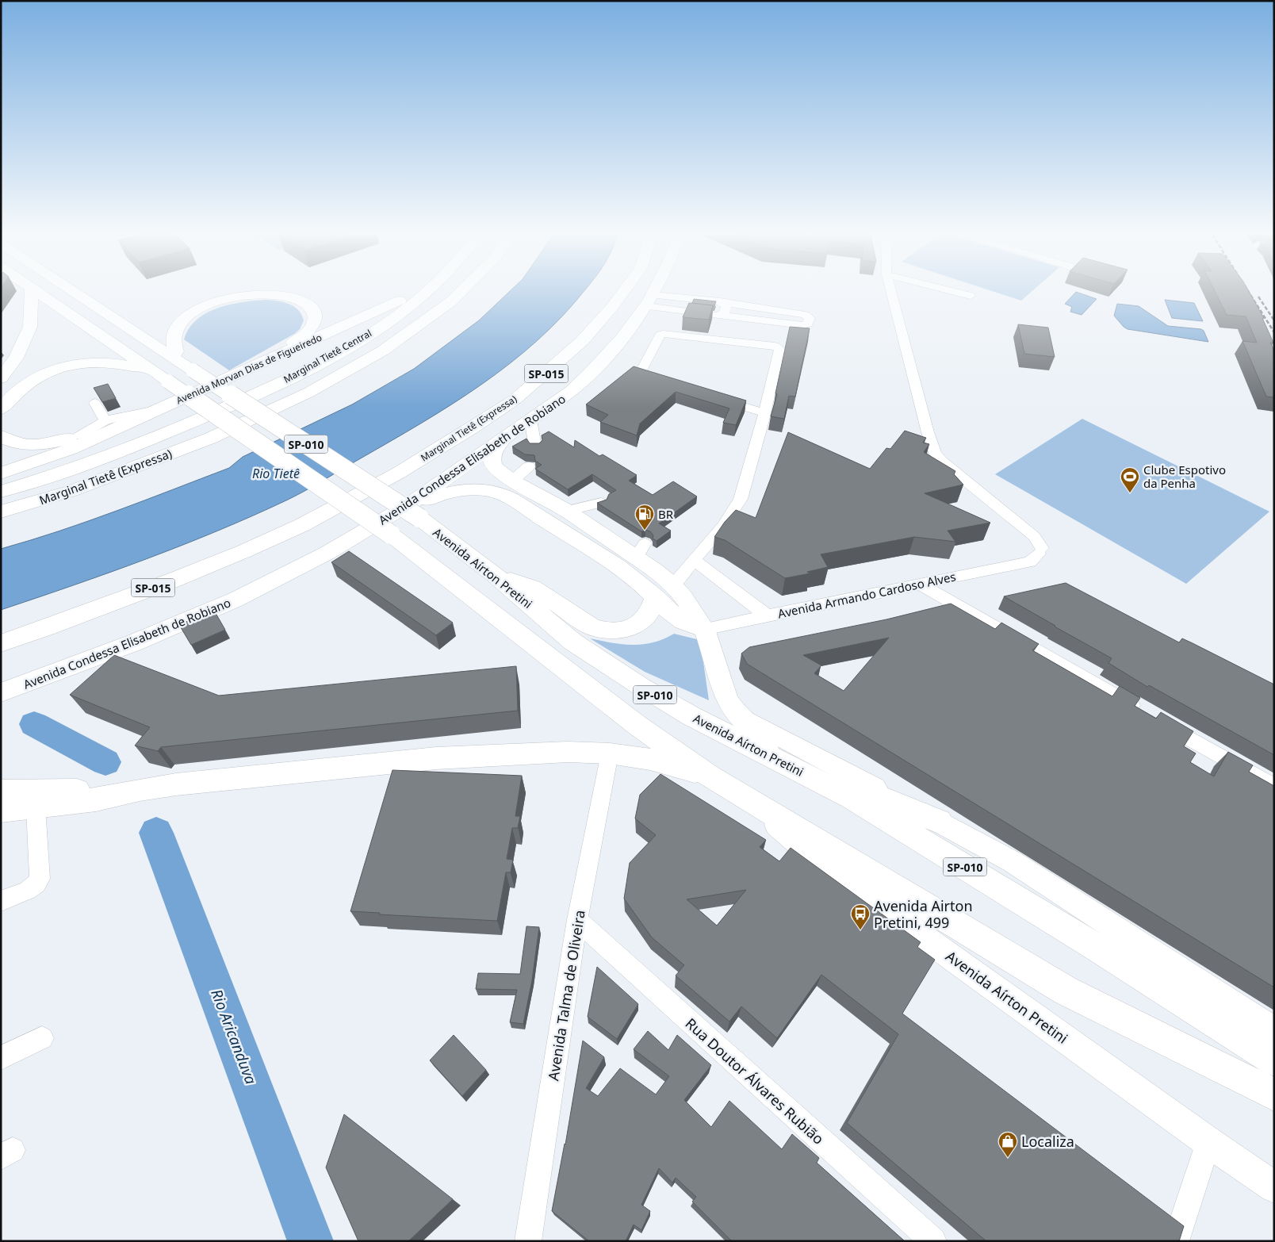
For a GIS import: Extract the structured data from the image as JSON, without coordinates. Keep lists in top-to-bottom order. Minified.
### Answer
{"streets":{"highway":["Marginal Tietê Central","Avenida Morvan Dias de Figueiredo","SP-015","Marginal Tietê (Expressa)","SP-010","Avenida Condessa Elisabeth de Robiano","Avenida Aírton Pretini"],"street":["Avenida Armando Cardoso Alves","Avenida Talma de Oliveira","Rua Doutor Álvares Rubião"]},"crossings":[["SP-015","Marginal Tietê (Expressa)"],["SP-010","Avenida Condessa Elisabeth de Robiano"],["SP-010","Avenida Aírton Pretini"],["Avenida Condessa Elisabeth de Robiano","Avenida Aírton Pretini"],["Avenida Talma de Oliveira","Rua Doutor Álvares Rubião"]],"water":["Rio Tietê","Rio Aricanduva"],"places":{"sports":["Clube Espotivo da Penha"],"fuel station":["BR"],"bus stop":["Avenida Airton Pretini, 499"],"shop":["Localiza"]}}
